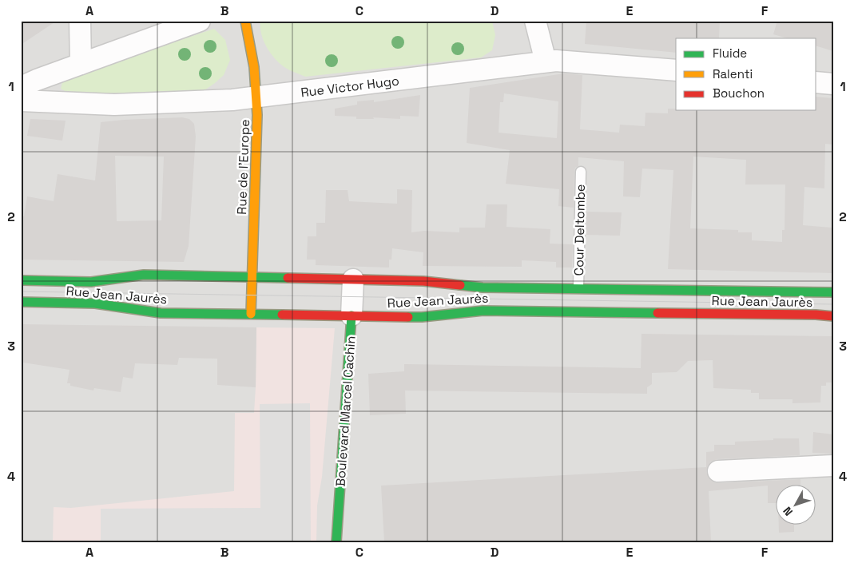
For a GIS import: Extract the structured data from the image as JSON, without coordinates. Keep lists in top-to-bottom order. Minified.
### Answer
{"streets":{"main road":["Rue de l'Europe","Rue Jean Jaurès","Boulevard Marcel Cachin"],"street":["Rue Victor Hugo"],"lane":["Cour Deltombe"]},"crossings":[["Rue Victor Hugo","Rue de l'Europe"],["Rue de l'Europe","Rue Jean Jaurès"],["Cour Deltombe","Rue Jean Jaurès"],["Rue Jean Jaurès","Boulevard Marcel Cachin"]],"legend":["Fluide","Ralenti","Bouchon"],"north":"bottom left","grid":{"columns":["A","B","C","D","E","F"],"rows":["1","2","3","4"]}}
